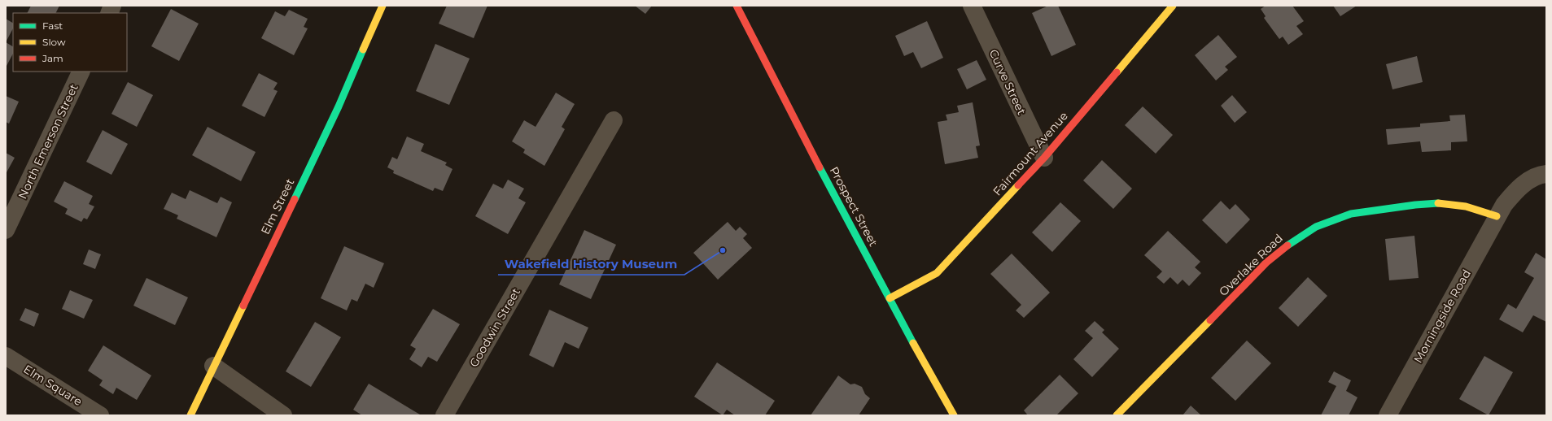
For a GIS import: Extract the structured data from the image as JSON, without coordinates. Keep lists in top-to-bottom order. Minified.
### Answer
{"streets":{"street":["Curve Street","North Emerson Street","Fairmount Avenue","Elm Street","Prospect Street","Overlake Road","Morningside Road","Goodwin Street","Elm Square"]},"crossings":[["Curve Street","Fairmount Avenue"],["Fairmount Avenue","Prospect Street"],["Overlake Road","Morningside Road"]],"places":["Wakefield History Museum"],"legend":["Fast","Slow","Jam"]}
